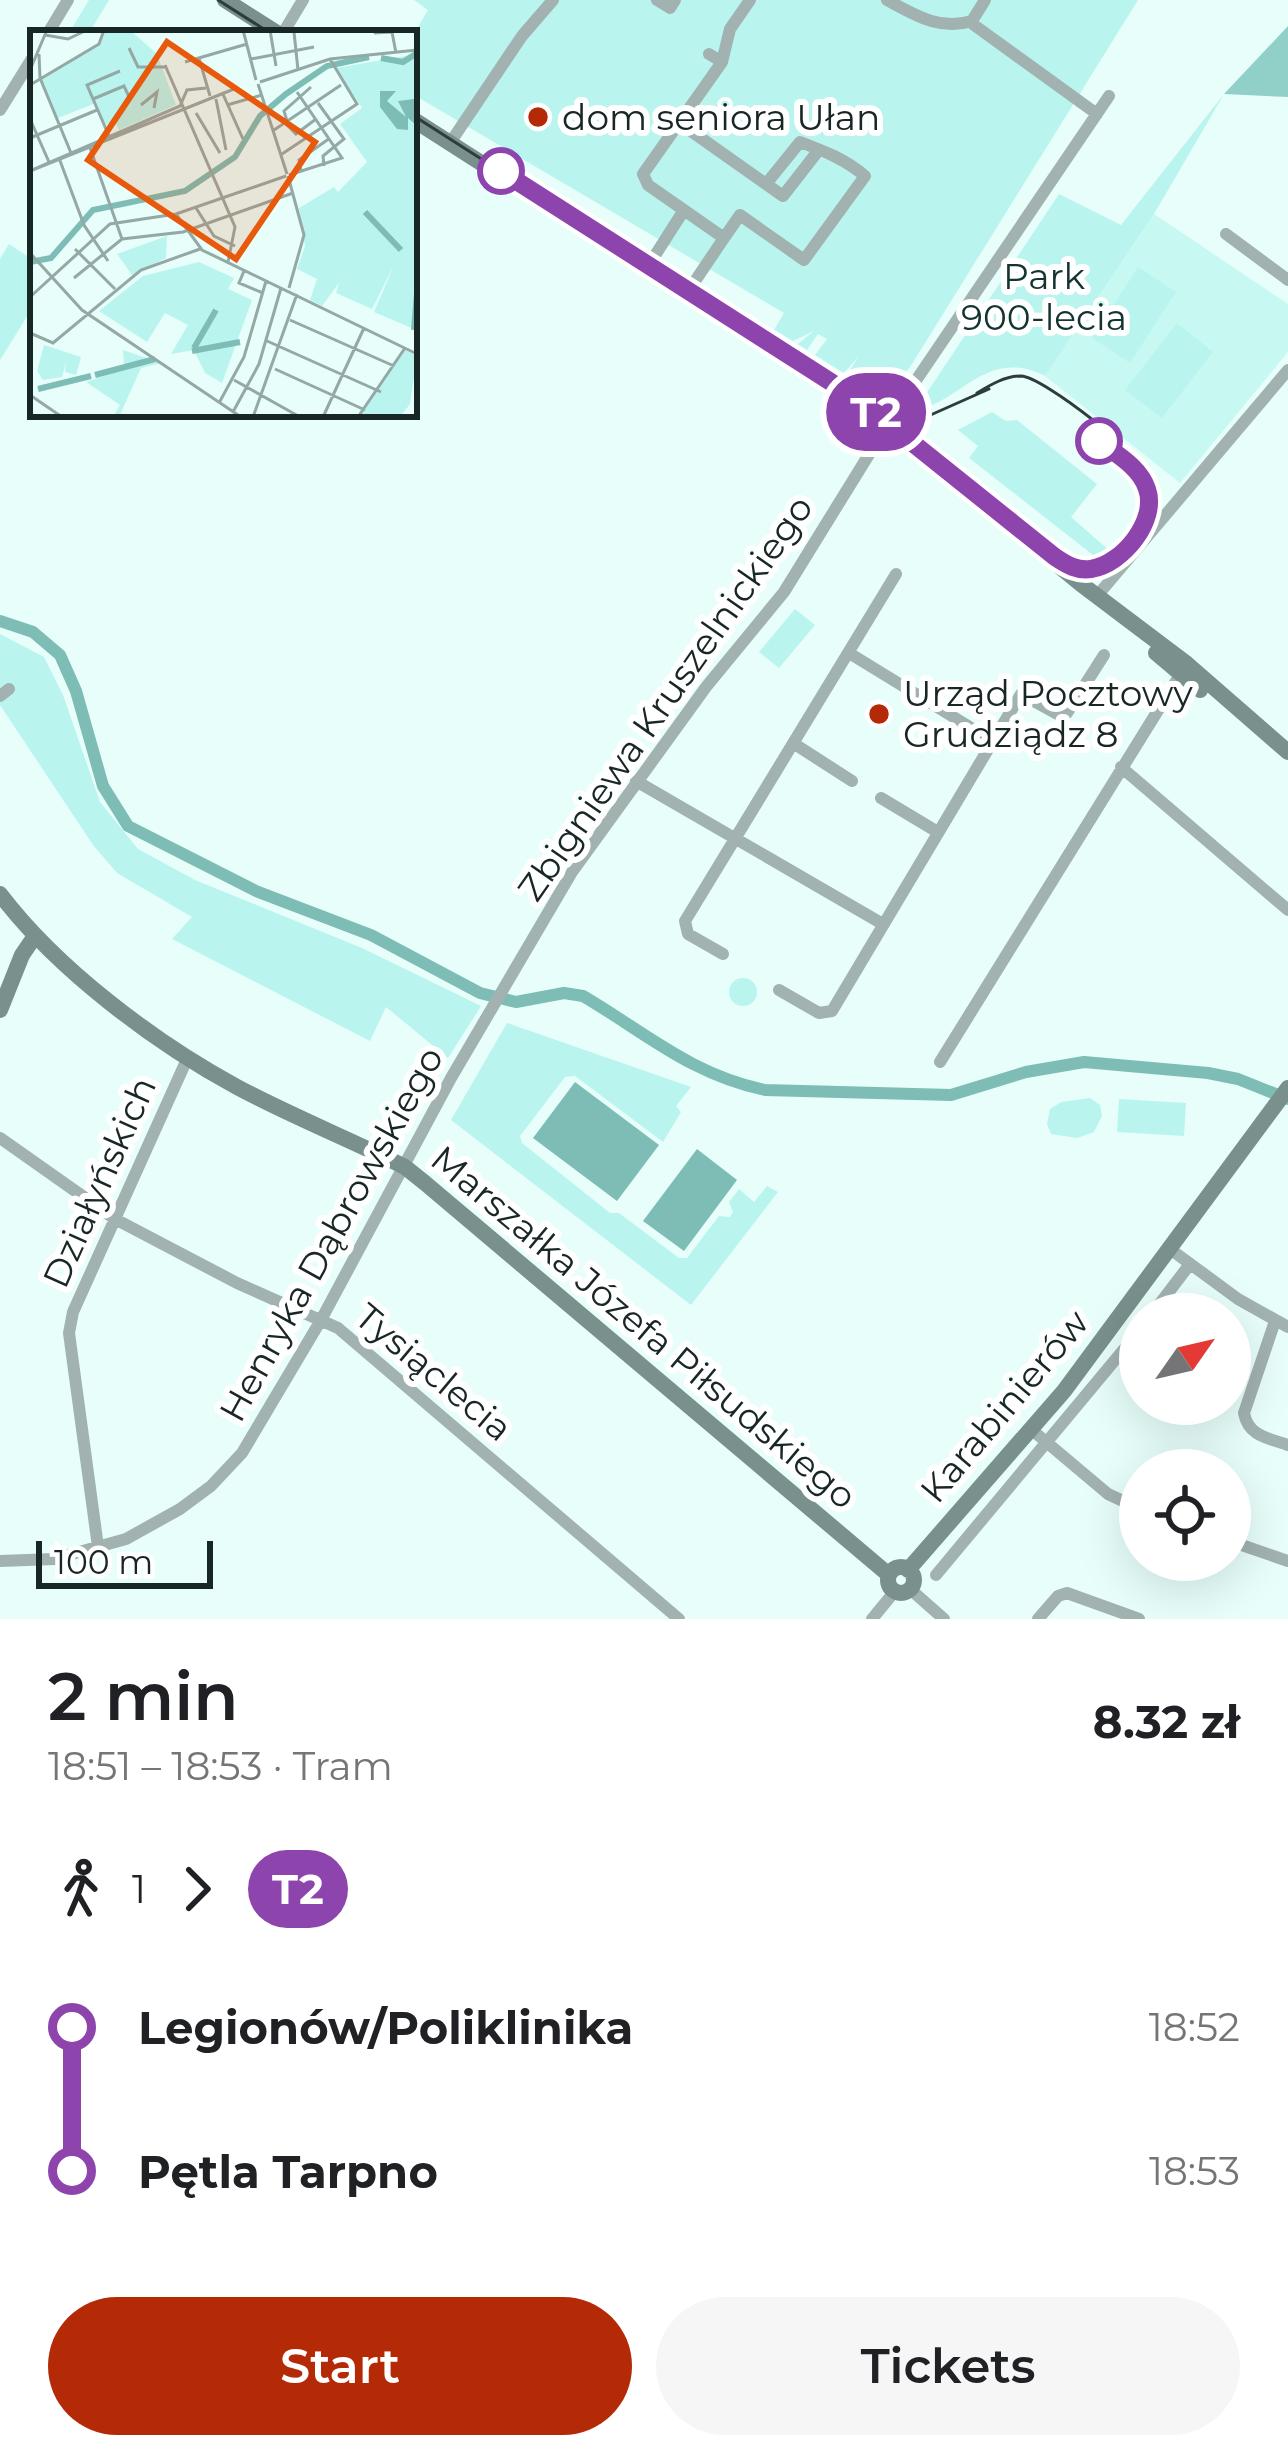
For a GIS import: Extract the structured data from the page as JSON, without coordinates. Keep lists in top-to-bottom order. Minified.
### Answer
{"streets":{"main road":["Marszałka Józefa Piłsudskiego","Karabinierów"],"street":["Zbigniewa Kruszelnickiego","Działyńskich","Henryka Dąbrowskiego","Tysiąclecia"]},"crossings":[["Zbigniewa Kruszelnickiego","Henryka Dąbrowskiego"],["Działyńskich","Henryka Dąbrowskiego"],["Działyńskich","Marszałka Józefa Piłsudskiego"],["Działyńskich","Tysiąclecia"],["Henryka Dąbrowskiego","Marszałka Józefa Piłsudskiego"],["Henryka Dąbrowskiego","Tysiąclecia"],["Marszałka Józefa Piłsudskiego","Karabinierów"]],"parks":["Park 900-lecia"],"places":["dom seniora Ułan","Urząd Pocztowy Grudziądz 8"],"lines":["tram line T2"],"scale_bar":"100 m","north":"top right","page":{"on_map":"T2","scale":"100 m","heading":["2 min","18:51 – 18:53 · Tram","8.32 zł"],"legs":["1","T2"],"list":[{"name":"Legionów/Poliklinika","value":"18:52"},{"name":"Pętla Tarpno","value":"18:53"}],"buttons":["Start","Tickets"]}}
